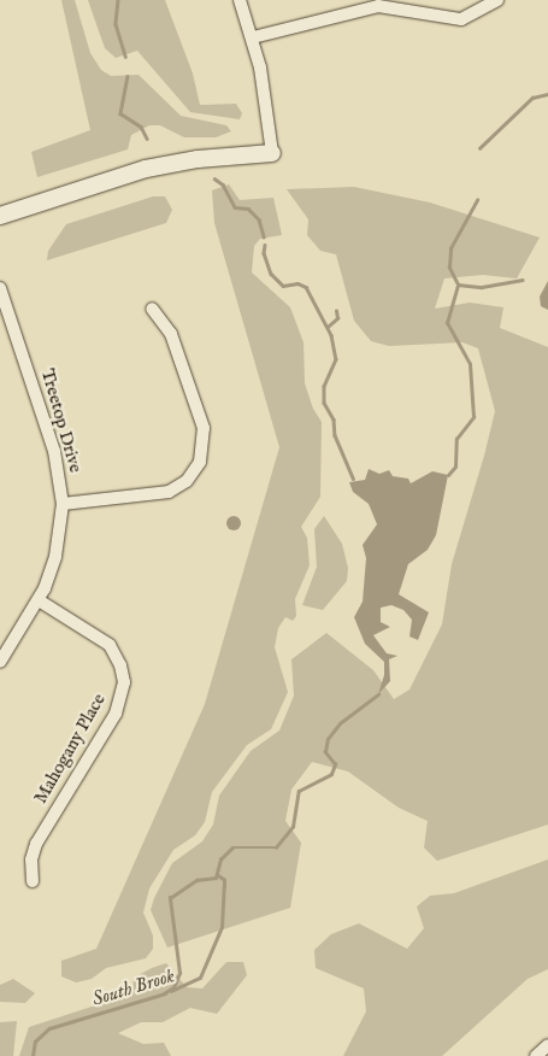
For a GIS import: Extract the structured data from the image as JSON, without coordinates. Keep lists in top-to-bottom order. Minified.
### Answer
{"streets":{"street":["Treetop Drive","Mahogany Place"]},"crossings":[["Treetop Drive","Mahogany Place"]],"water":["South Brook"]}
